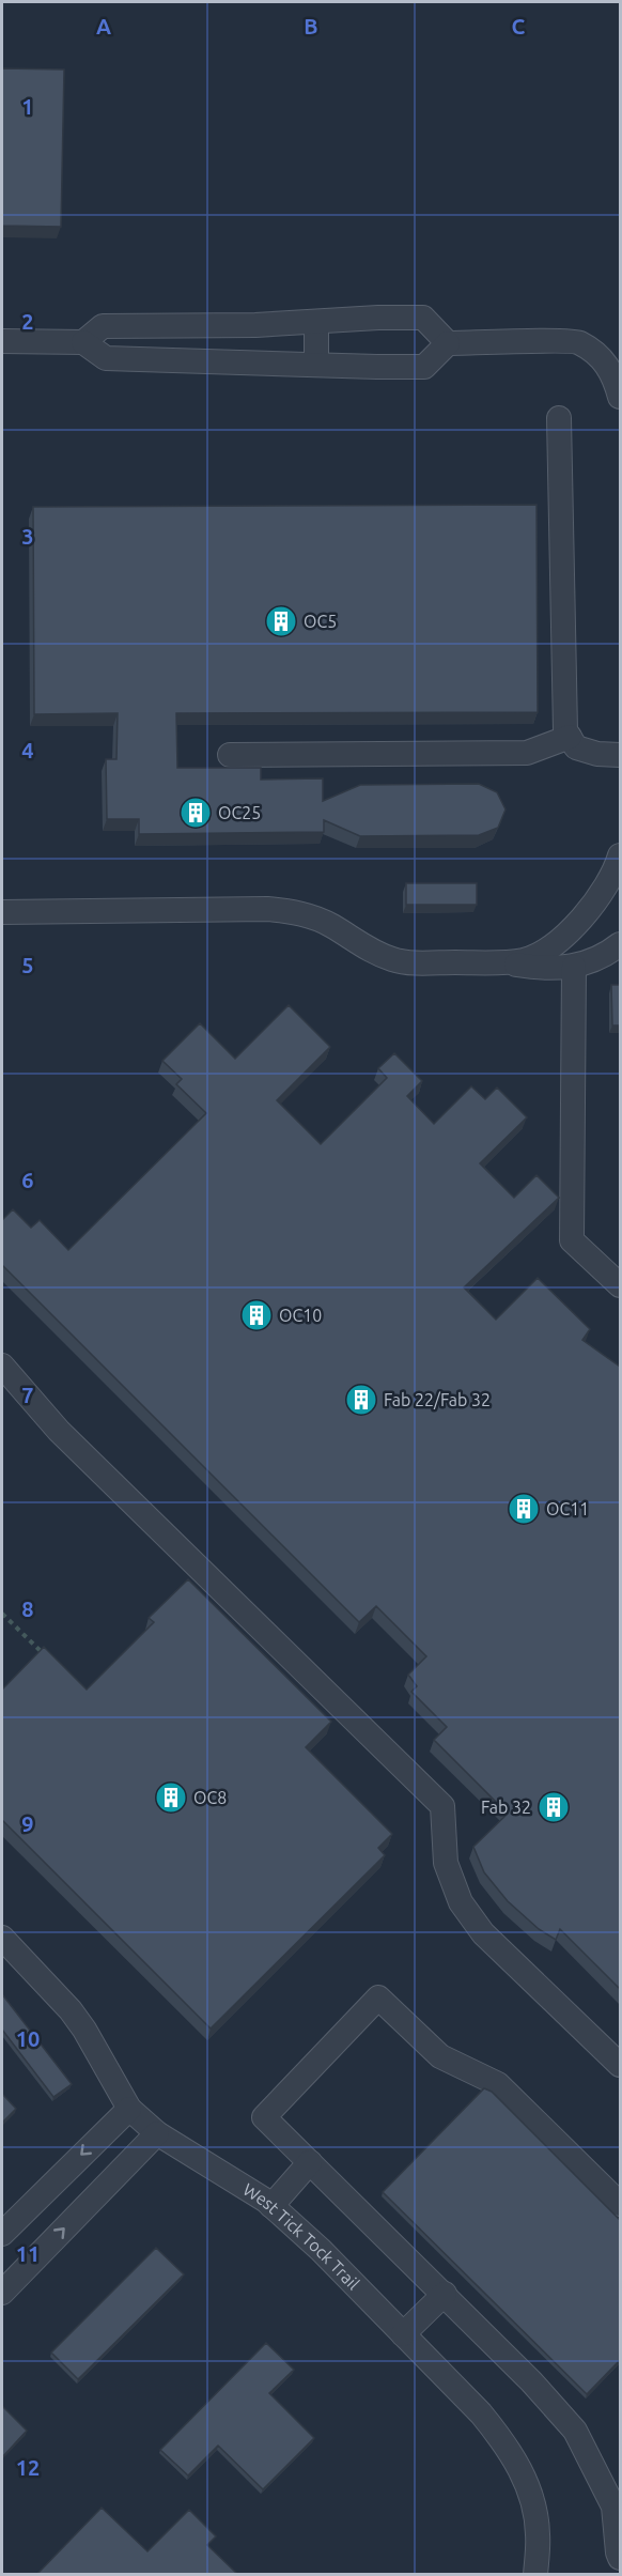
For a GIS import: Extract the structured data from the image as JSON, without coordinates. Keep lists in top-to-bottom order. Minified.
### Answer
{"streets":{"street":["West Tick Tock Trail"]},"places":{"building":["OC5","OC25","OC10","Fab 22/Fab 32","OC11","OC8","Fab 32"]},"grid":{"columns":["A","B","C"],"rows":["1","2","3","4","5","6","7","8","9","10","11","12"]}}
